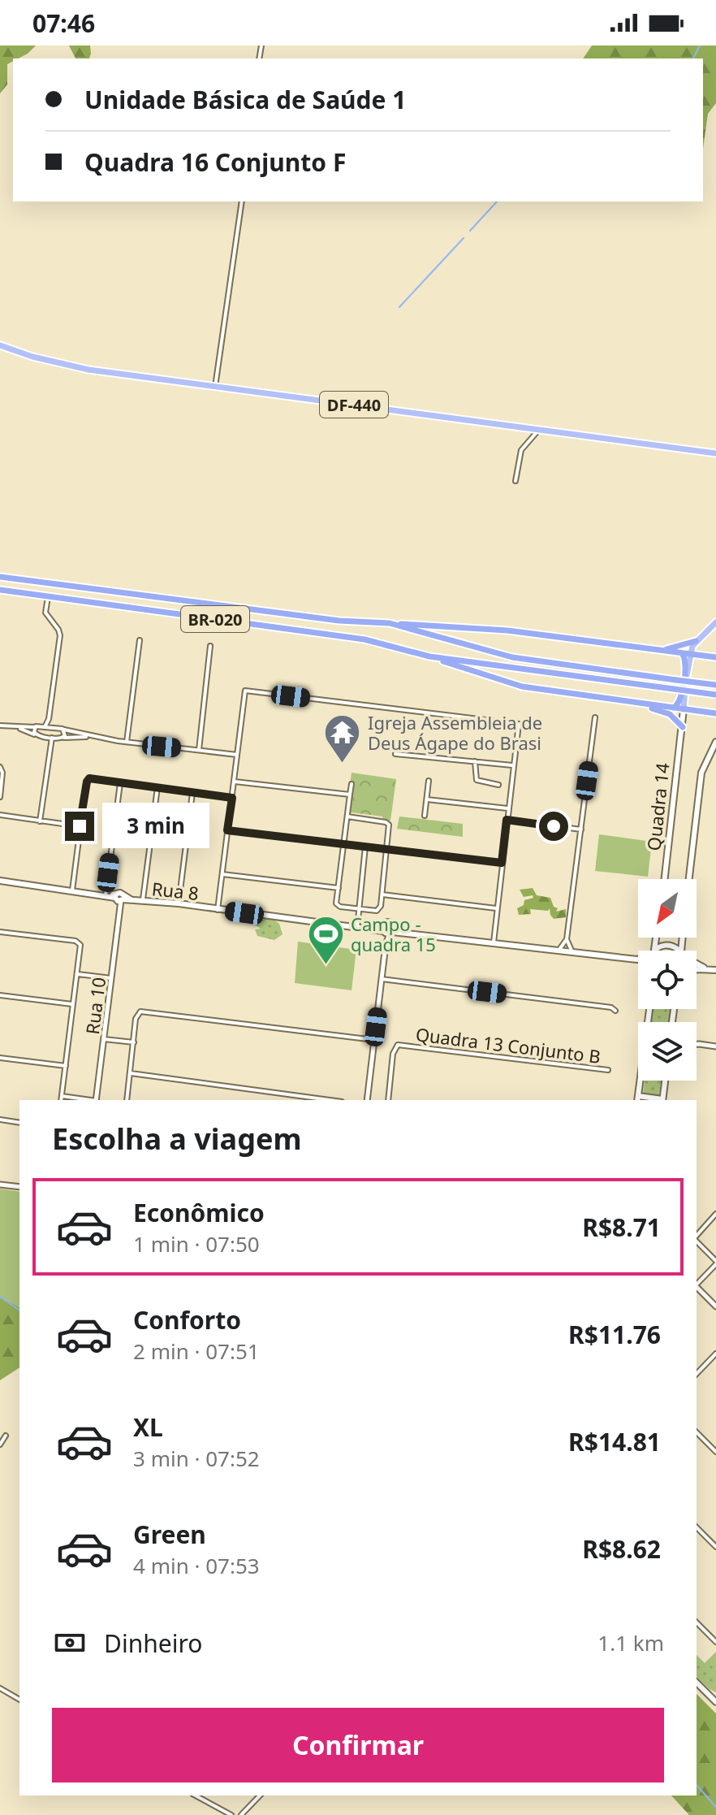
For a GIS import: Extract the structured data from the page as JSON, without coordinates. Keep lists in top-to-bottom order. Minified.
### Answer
{"streets":{"highway":["BR-020"],"main road":["DF-440","Quadra 14","Rua 8"],"street":["Rua 10","Quadra 13 Conjunto B"]},"crossings":[["BR-020","Quadra 14"],["Rua 8","Rua 10"]],"places":{"temple":["Igreja Assembleia de Deus Ágape do Brasi"],"sports":["Campo - quadra 15"]},"north":"bottom left","page":{"status":"07:46","banner":["Unidade Básica de Saúde 1","Quadra 16 Conjunto F"],"bubble":"3 min","heading":"Escolha a viagem","list":[{"name":"Econômico","note":"1 min · 07:50","value":"R$8.71"},{"name":"Conforto","note":"2 min · 07:51","value":"R$11.76"},{"name":"XL","note":"3 min · 07:52","value":"R$14.81"},{"name":"Green","note":"4 min · 07:53","value":"R$8.62"}],"pay":["Dinheiro","1.1 km"],"buttons":"Confirmar"}}
